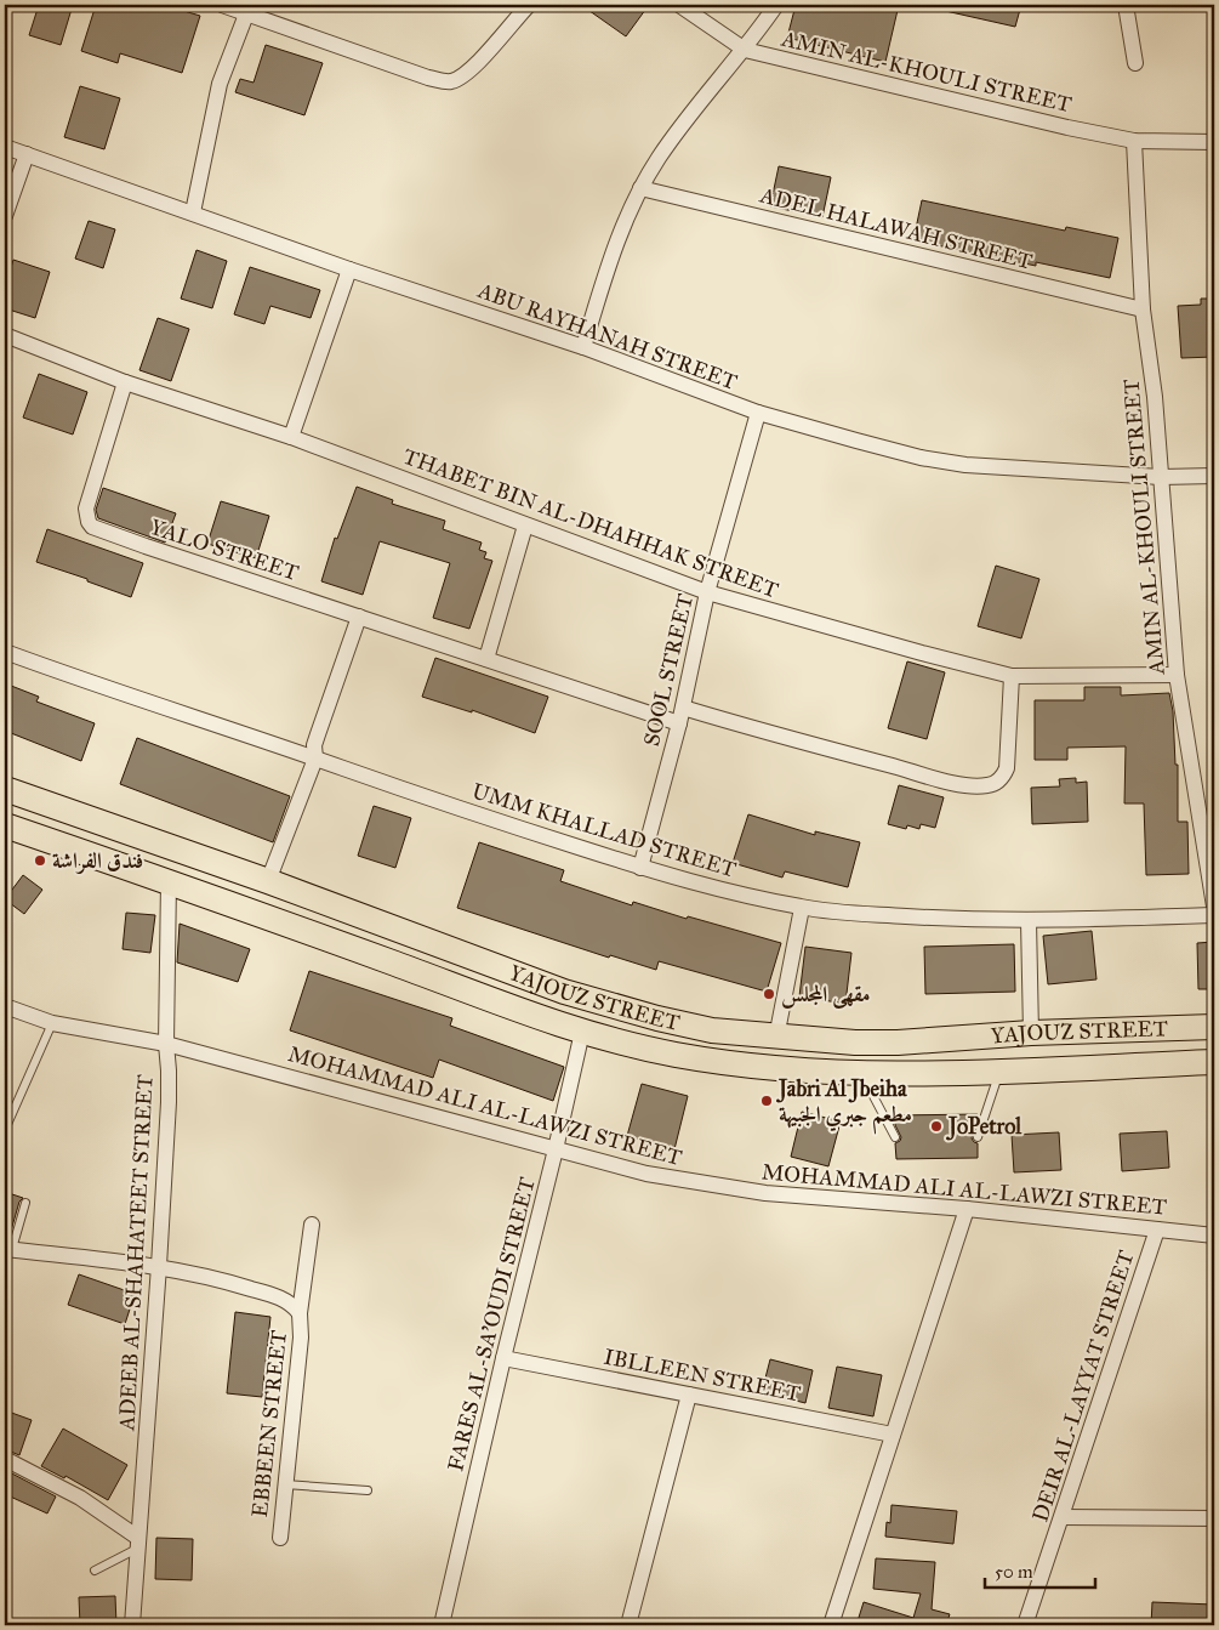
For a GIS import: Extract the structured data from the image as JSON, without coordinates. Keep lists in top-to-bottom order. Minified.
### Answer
{"streets":{"main road":["YAJOUZ STREET"],"street":["AMIN AL-KHOULI STREET","ADEL HALAWAH STREET","ABU RAYHANAH STREET","THABET BIN AL-DHAHHAK STREET","YALO STREET","SOOL STREET","UMM KHALLAD STREET","MOHAMMAD ALI AL-LAWZI STREET","ADEEB AL-SHAHATEET STREET","FARES AL-SA’OUDI STREET","IBLLEEN STREET","DEIR AL-LAYYAT STREET","EBBEEN STREET"]},"crossings":[["AMIN AL-KHOULI STREET","ADEL HALAWAH STREET"],["AMIN AL-KHOULI STREET","ABU RAYHANAH STREET"],["AMIN AL-KHOULI STREET","THABET BIN AL-DHAHHAK STREET"],["ABU RAYHANAH STREET","SOOL STREET"],["THABET BIN AL-DHAHHAK STREET","YALO STREET"],["THABET BIN AL-DHAHHAK STREET","SOOL STREET"],["YALO STREET","SOOL STREET"],["SOOL STREET","UMM KHALLAD STREET"],["YAJOUZ STREET","ADEEB AL-SHAHATEET STREET"],["YAJOUZ STREET","FARES AL-SA’OUDI STREET"],["MOHAMMAD ALI AL-LAWZI STREET","ADEEB AL-SHAHATEET STREET"],["MOHAMMAD ALI AL-LAWZI STREET","FARES AL-SA’OUDI STREET"],["MOHAMMAD ALI AL-LAWZI STREET","DEIR AL-LAYYAT STREET"],["ADEEB AL-SHAHATEET STREET","EBBEEN STREET"],["FARES AL-SA’OUDI STREET","IBLLEEN STREET"]],"places":["فندق الفراشة","مقهى المجلس","Jabri Al Jbeiha مطعم جبري الجبيهة","JoPetrol"],"scale_bar":"50 m"}
